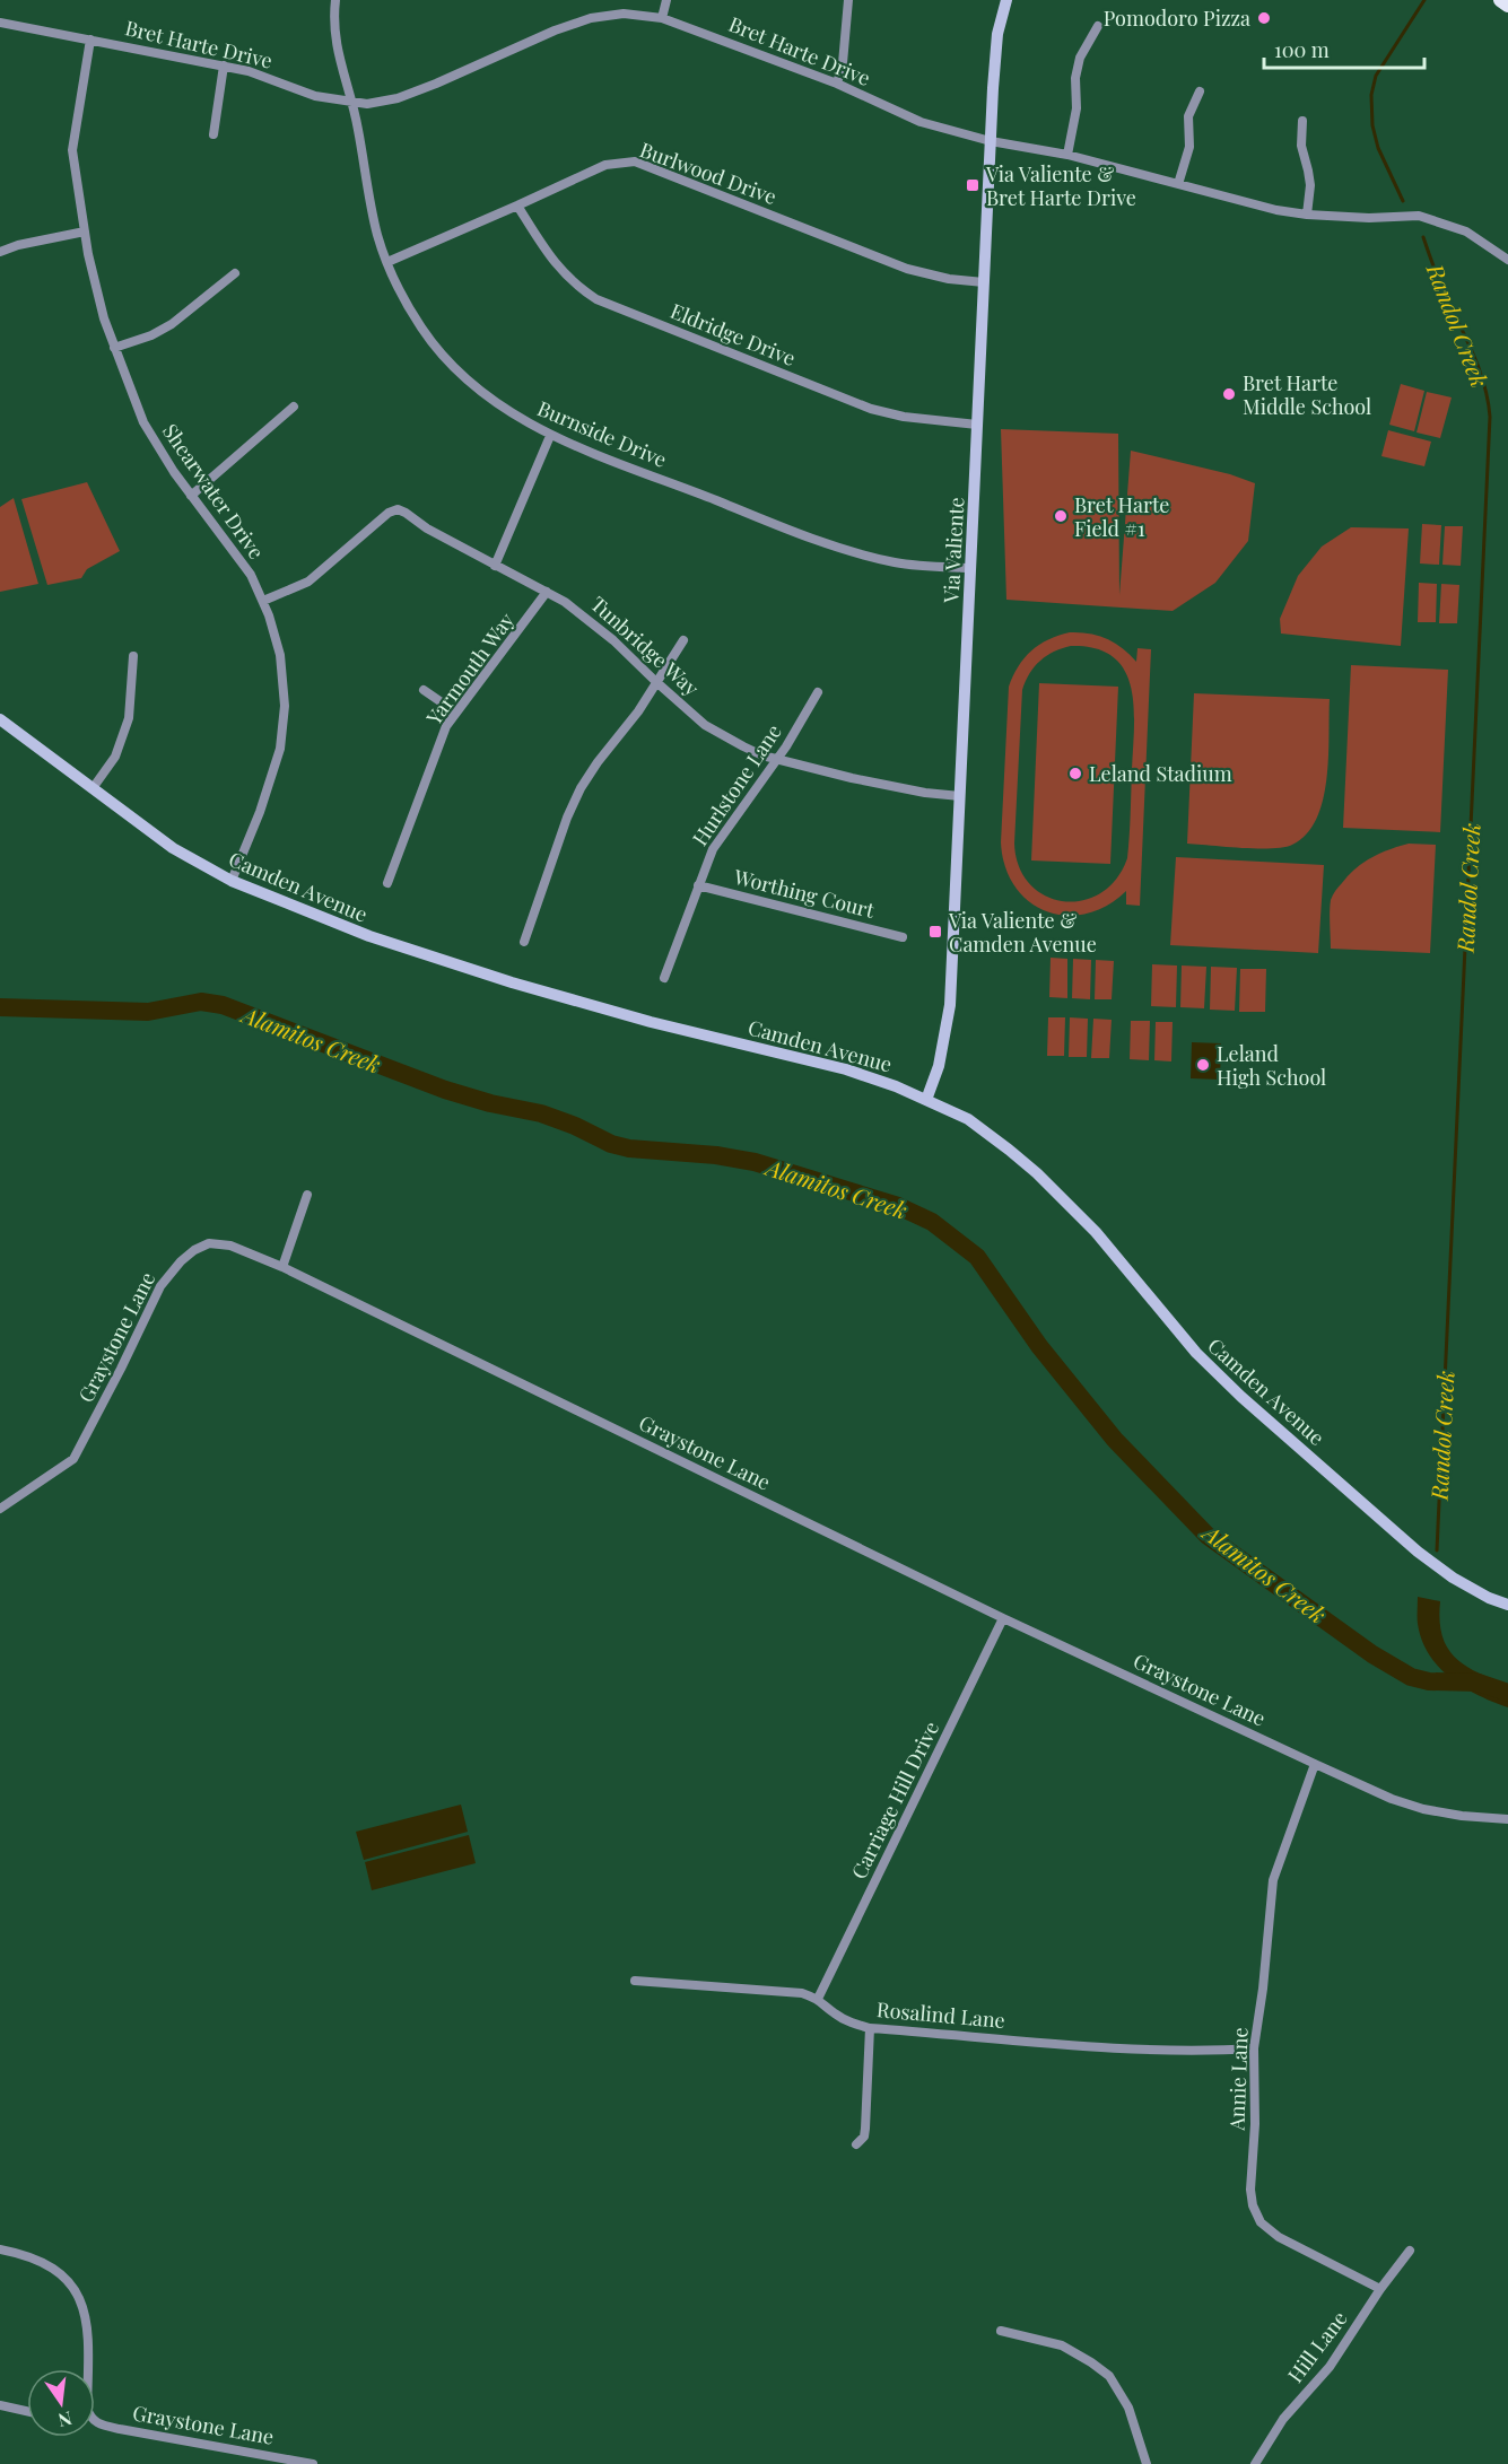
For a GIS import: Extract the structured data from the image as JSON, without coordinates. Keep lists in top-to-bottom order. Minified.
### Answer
{"streets":{"street":["Bret Harte Drive","Burlwood Drive","Eldridge Drive","Burnside Drive","Shearwater Drive","Via Valiente","Tunbridge Way","Yarmouth Way","Hurlstone Lane","Camden Avenue","Worthing Court","Graystone Lane","Carriage Hill Drive","Rosalind Lane","Annie Lane","Hill Lane"]},"crossings":[["Bret Harte Drive","Burnside Drive"],["Bret Harte Drive","Shearwater Drive"],["Bret Harte Drive","Via Valiente"],["Burlwood Drive","Eldridge Drive"],["Burlwood Drive","Burnside Drive"],["Burlwood Drive","Via Valiente"],["Eldridge Drive","Via Valiente"],["Burnside Drive","Via Valiente"],["Shearwater Drive","Tunbridge Way"],["Shearwater Drive","Camden Avenue"],["Via Valiente","Tunbridge Way"],["Via Valiente","Camden Avenue"],["Tunbridge Way","Yarmouth Way"],["Tunbridge Way","Hurlstone Lane"],["Hurlstone Lane","Worthing Court"],["Graystone Lane","Carriage Hill Drive"],["Graystone Lane","Annie Lane"],["Carriage Hill Drive","Rosalind Lane"],["Rosalind Lane","Annie Lane"],["Annie Lane","Hill Lane"]],"water":["Randol Creek","Alamitos Creek"],"places":{"other":["Pomodoro Pizza","Bret Harte Middle School","Bret Harte Field #1","Leland Stadium","Leland High School"],"transit":["Via Valiente & Bret Harte Drive","Via Valiente & Camden Avenue"]},"scale_bar":"100 m","north":"bottom"}
